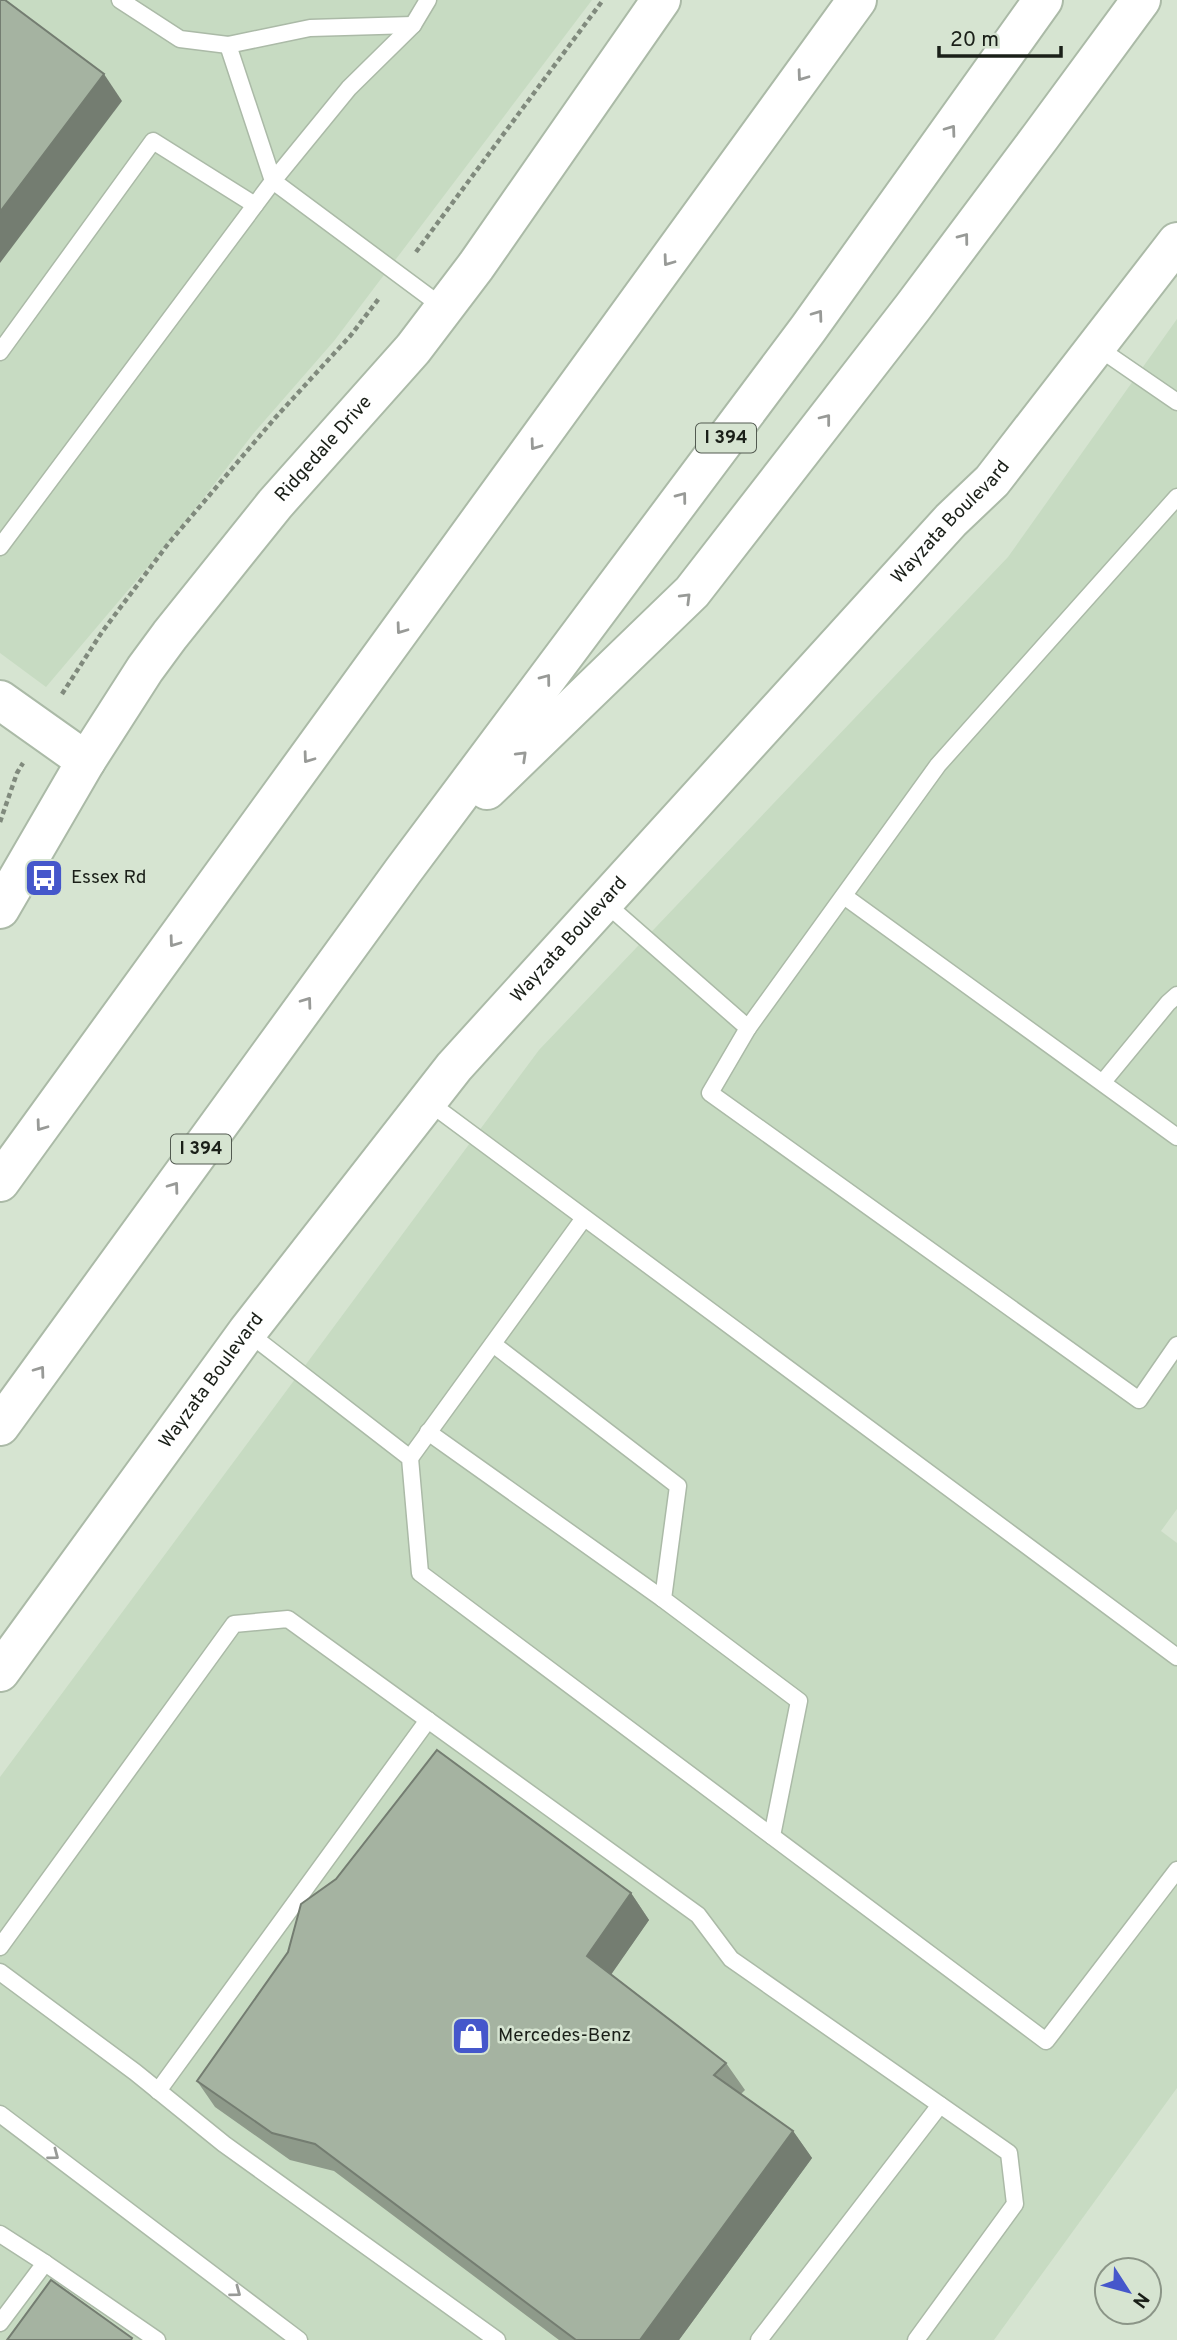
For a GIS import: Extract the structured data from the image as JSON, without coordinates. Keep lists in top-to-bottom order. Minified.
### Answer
{"streets":{"main road":["I 394","Ridgedale Drive","Wayzata Boulevard"]},"places":{"bus stop":["Essex Rd"],"shop":["Mercedes-Benz"]},"scale_bar":"20 m","north":"bottom right"}
